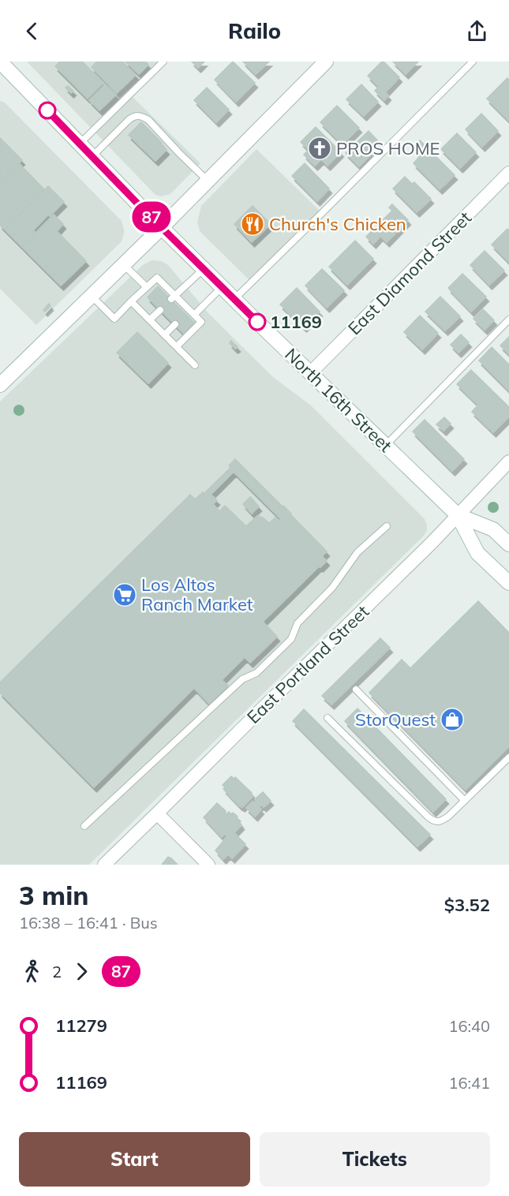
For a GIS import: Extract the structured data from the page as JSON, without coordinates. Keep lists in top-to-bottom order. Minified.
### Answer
{"streets":{"main road":["North 16th Street"],"street":["East Diamond Street","East Portland Street"]},"crossings":[["East Diamond Street","North 16th Street"],["North 16th Street","East Portland Street"]],"places":{"church":["PROS HOME"],"restaurant":["Church's Chicken"],"other":["11169"],"supermarket":["Los Altos Ranch Market"],"shop":["StorQuest"]},"lines":["bus line 87"],"page":{"header":"Railo","on_map":"87","heading":["3 min","16:38 – 16:41 · Bus","$3.52"],"legs":["2","87"],"list":[{"name":"11279","value":"16:40"},{"name":"11169","value":"16:41"}],"buttons":["Start","Tickets"]}}
